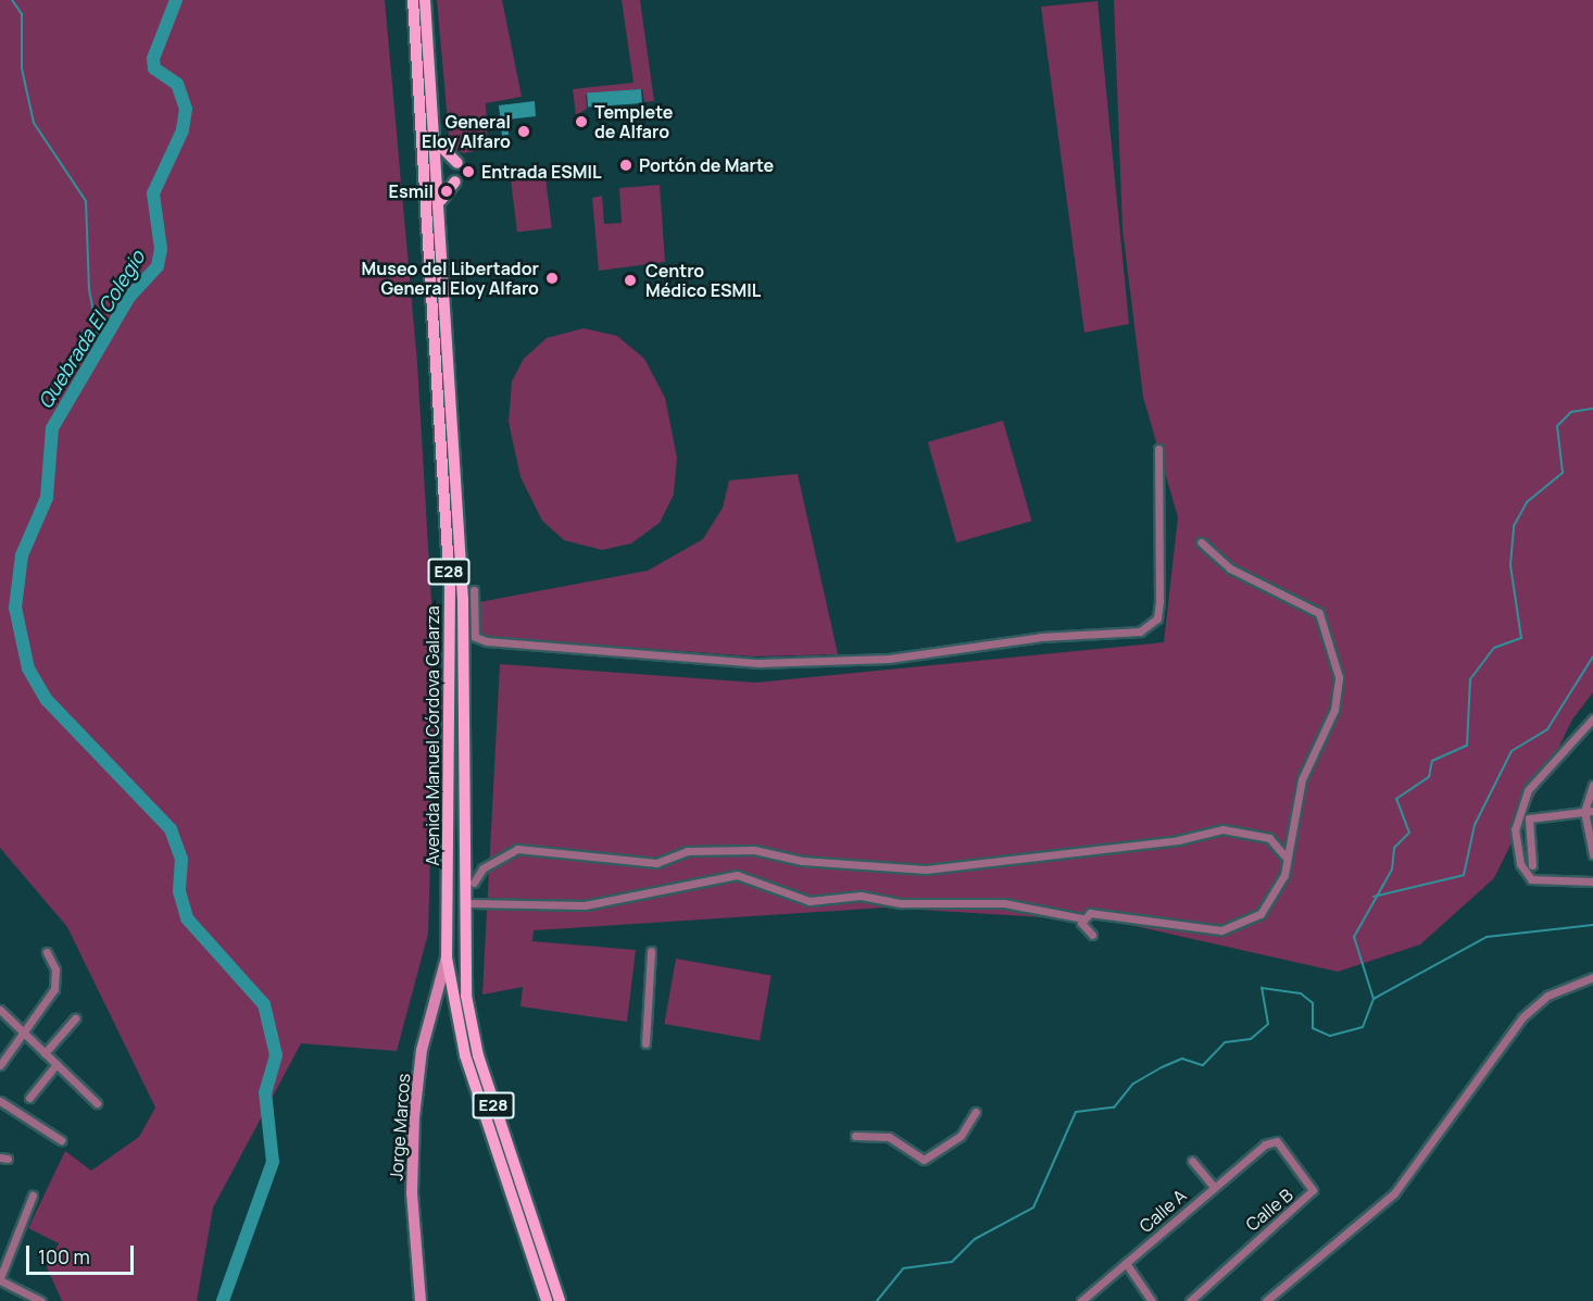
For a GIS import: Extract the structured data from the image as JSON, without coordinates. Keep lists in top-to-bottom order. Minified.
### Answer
{"streets":{"main road":["E28","Avenida Manuel Córdova Galarza","Jorge Marcos"],"street":["Calle B","Calle A"]},"crossings":[["Avenida Manuel Córdova Galarza","Jorge Marcos"],["Calle B","Calle A"]],"water":["Quebrada El Colegio"],"places":["Templete de Alfaro","General Eloy Alfaro","Portón de Marte","Entrada ESMIL","Esmil","Museo del Libertador General Eloy Alfaro","Centro Médico ESMIL"],"scale_bar":"100 m"}
